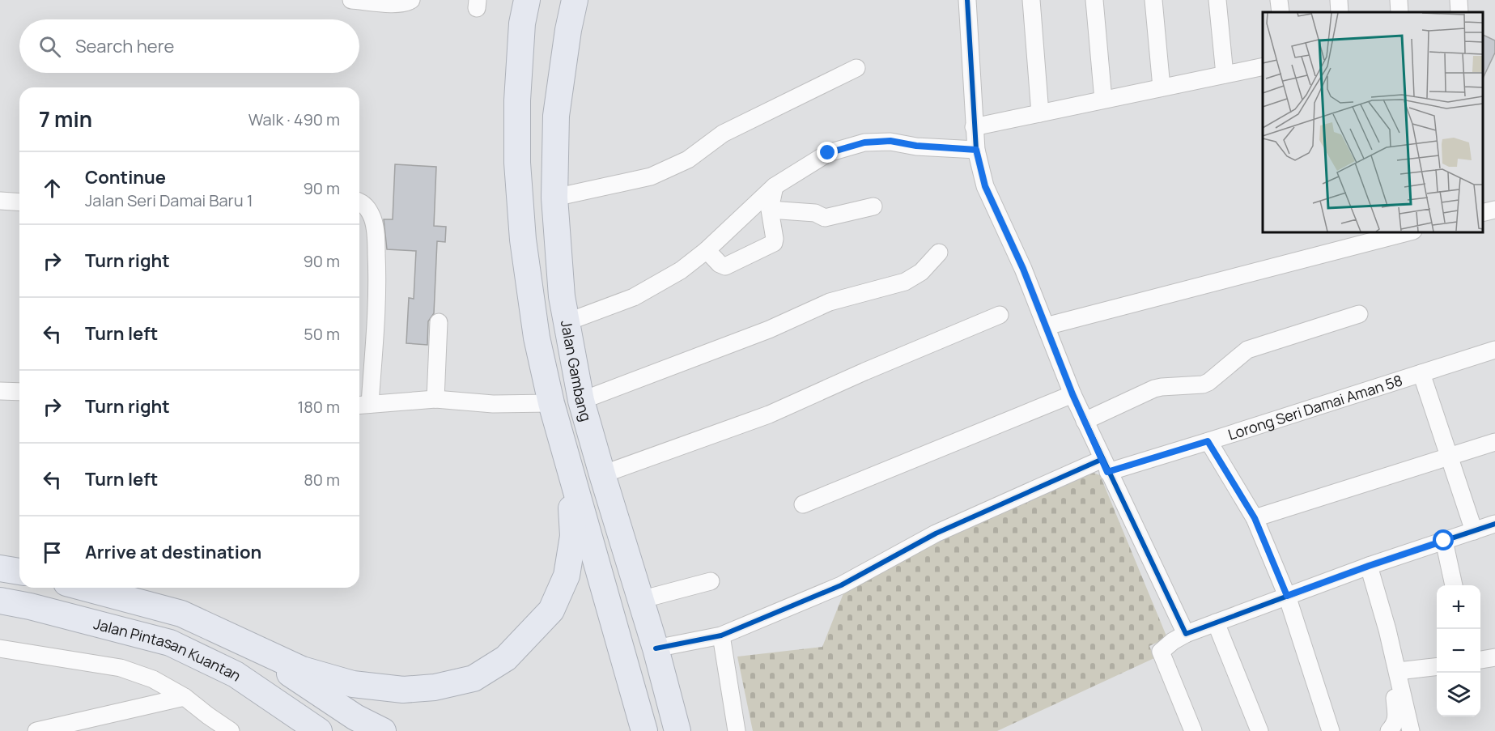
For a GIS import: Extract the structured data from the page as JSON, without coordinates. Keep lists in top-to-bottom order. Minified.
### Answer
{"streets":{"highway":["Jalan Gambang","Jalan Pintasan Kuantan"],"street":["Lorong Seri Damai Aman 58"]},"crossings":[["Jalan Gambang","Lorong Seri Damai Aman 58"]],"page":{"search":"Search here","heading":["7 min","Walk · 490 m"],"list":[["Continue","Jalan Seri Damai Baru 1","90 m"],["Turn right","90 m"],["Turn left","50 m"],["Turn right","180 m"],["Turn left","80 m"],"Arrive at destination"],"map_buttons":["+","−"]}}
